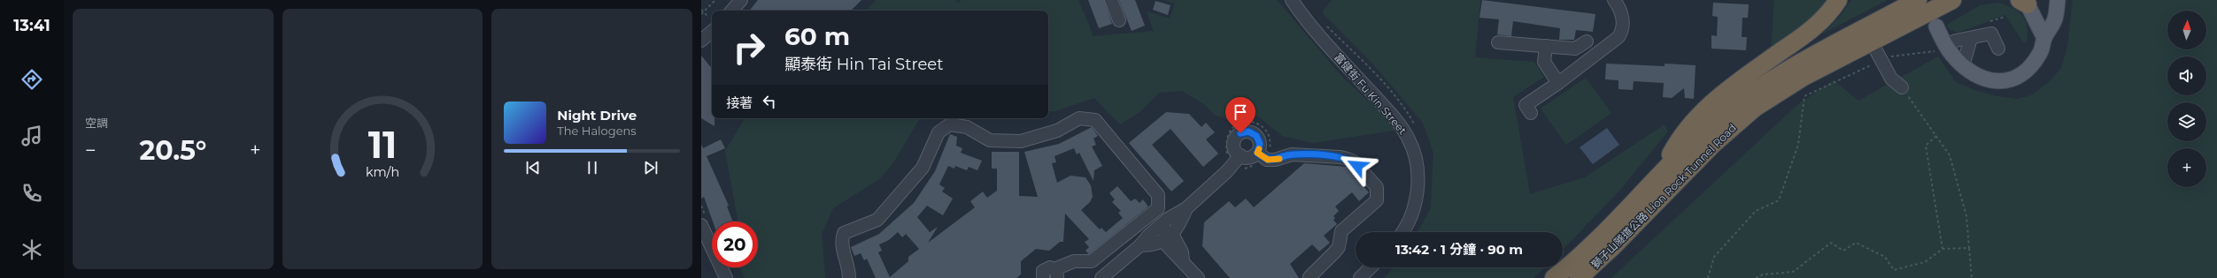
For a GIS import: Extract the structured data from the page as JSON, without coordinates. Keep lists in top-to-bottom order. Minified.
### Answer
{"streets":{"highway":["獅子山隧道公路 Lion Rock Tunnel Road"],"street":["富健街 Fu Kin Street"]},"north":"top","page":{"tabs":"13:41","tile":"空調","map_buttons":"+","turn":["60 m","顯泰街 Hin Tai Street"],"then":"接著","song":["Night Drive","The Halogens"],"heat":["−","20.5°","+"],"limit":"20","trip":"13:42 · 1 分鐘 · 90 m","gauge":["11","km/h"]}}
